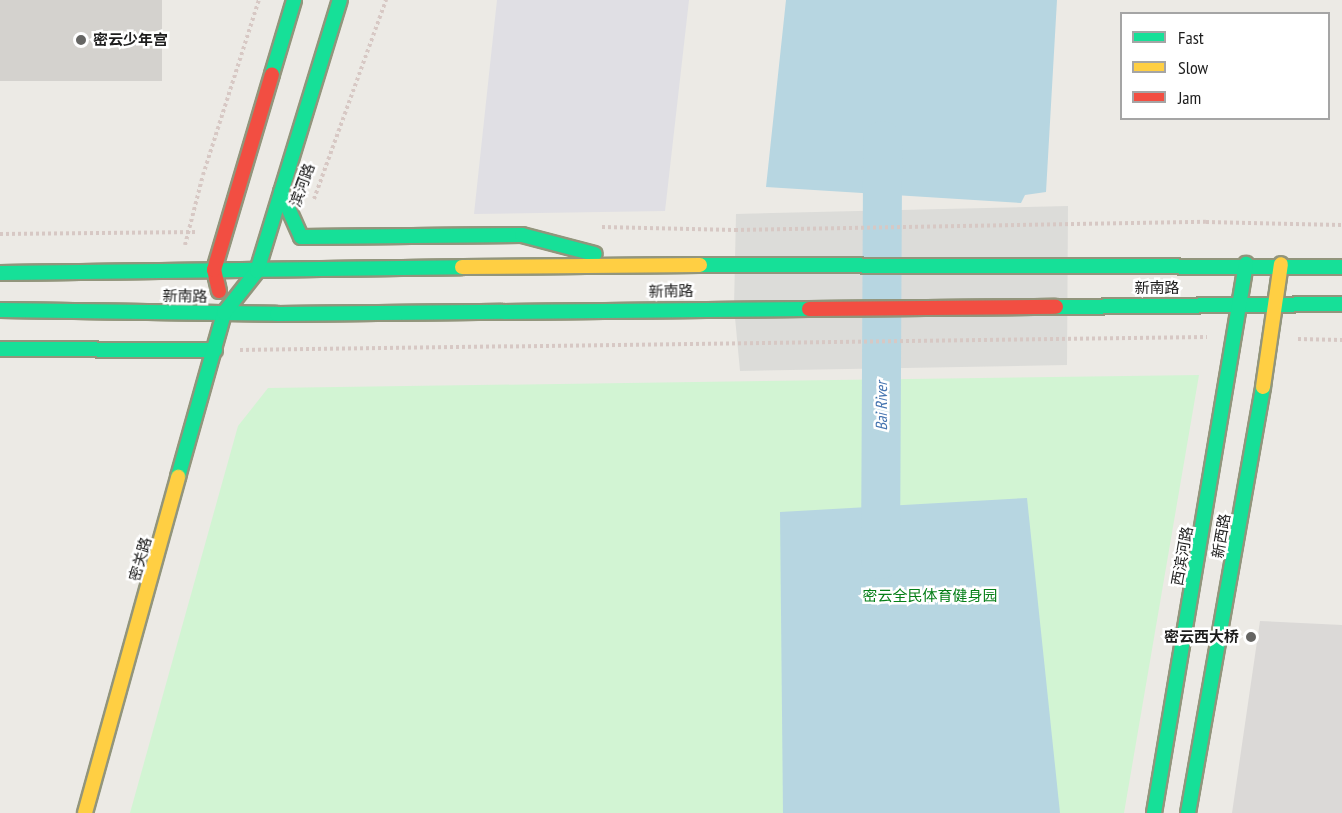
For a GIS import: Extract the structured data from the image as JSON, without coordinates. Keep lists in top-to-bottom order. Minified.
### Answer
{"streets":{"main road":["滨河路","新南路","新西路","西滨河路","密关路"]},"crossings":[["滨河路","新南路"],["新南路","新西路"],["新南路","西滨河路"],["新南路","密关路"]],"water":["Bai River"],"parks":["密云全民体育健身园"],"places":["密云少年宫","密云西大桥"],"legend":["Fast","Slow","Jam"]}
